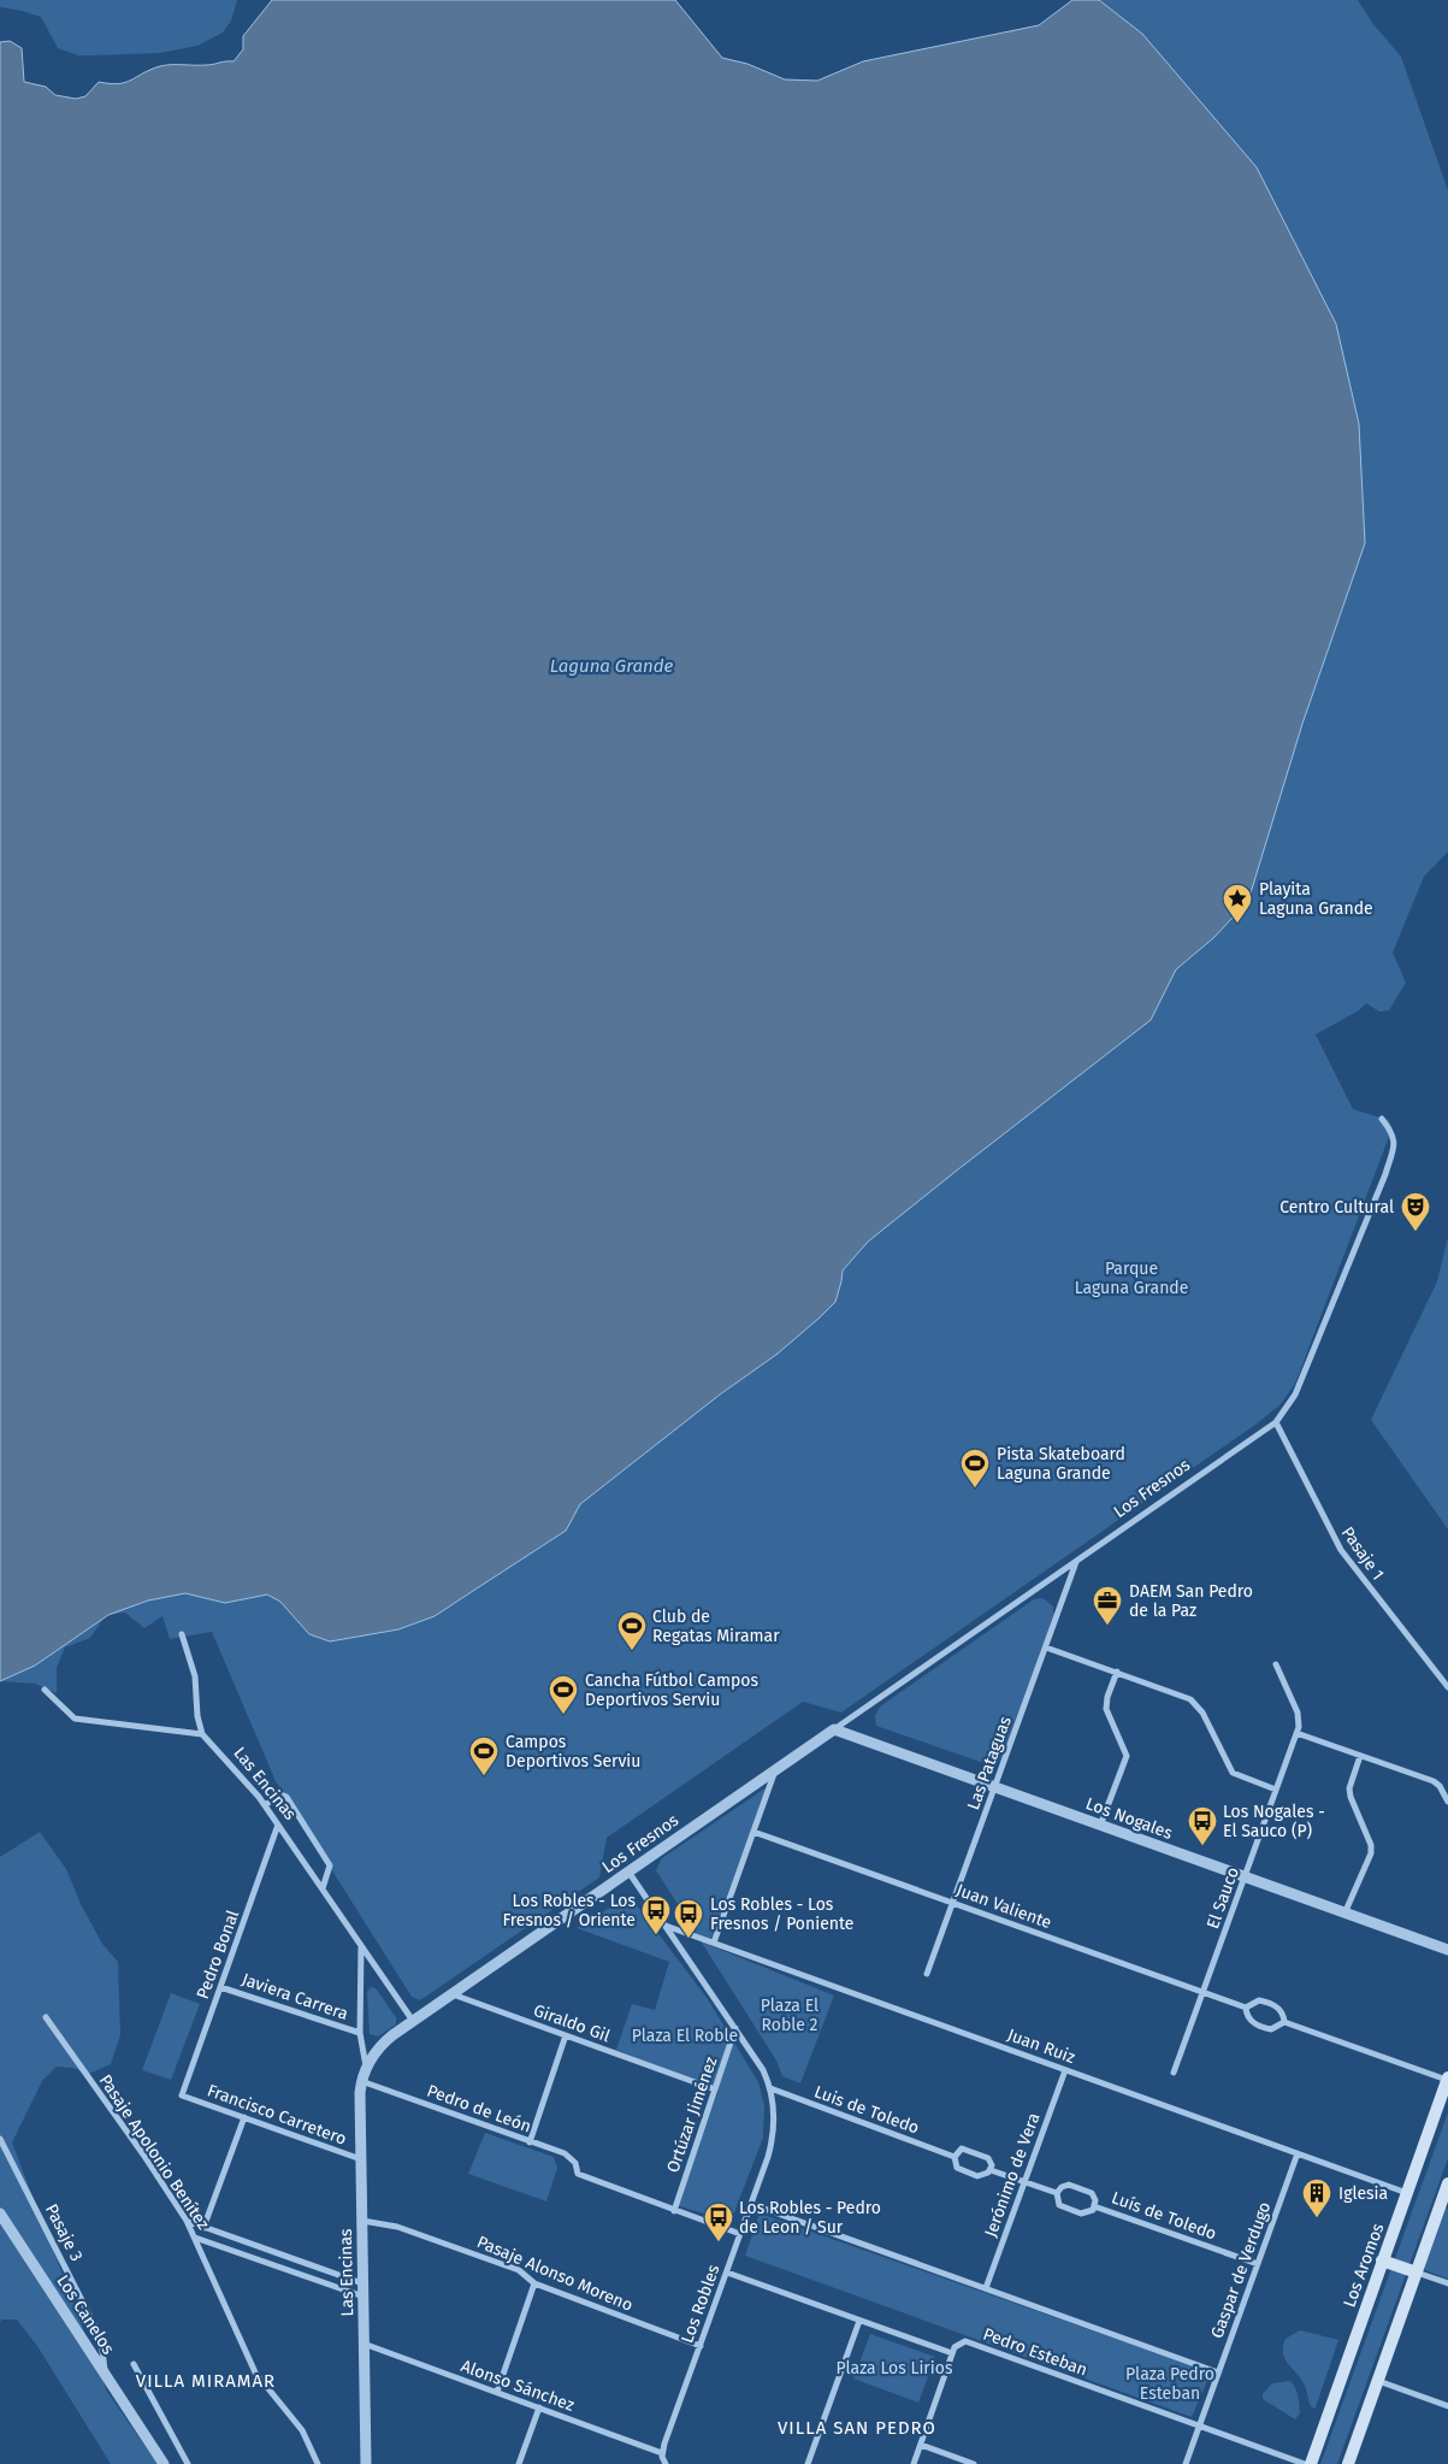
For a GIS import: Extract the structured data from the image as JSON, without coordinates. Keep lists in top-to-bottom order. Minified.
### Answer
{"streets":{"main road":["Los Aromos"],"street":["Los Fresnos","Pasaje 1","Las Pataguas","Las Encinas","Los Nogales","El Sauco","Juan Valiente","Pedro Bonal","Javiera Carrera","Giraldo Gil","Juan Ruiz","Pedro de León","Luis de Toledo","Francisco Carretero","Ortúzar Jiménez","Pasaje Apolonio Benítez","Jerónimo de Vera","Luís de Toledo","Pasaje 3","Gaspar de Verdugo","Pasaje Alonso Moreno","Los Robles","Los Canelos","Pedro Esteban","Alonso Sánchez"]},"crossings":[["Los Fresnos","Pasaje 1"],["Los Fresnos","Las Pataguas"],["Los Fresnos","Las Encinas"],["Los Fresnos","Los Nogales"],["Los Fresnos","Giraldo Gil"],["Los Fresnos","Pedro de León"],["Los Fresnos","Los Robles"],["Las Pataguas","Los Nogales"],["Las Pataguas","Juan Valiente"],["Las Encinas","Pedro Bonal"],["Las Encinas","Pedro de León"],["Las Encinas","Francisco Carretero"],["Las Encinas","Pasaje Alonso Moreno"],["Las Encinas","Alonso Sánchez"],["Los Nogales","El Sauco"],["El Sauco","Juan Valiente"],["Juan Valiente","Los Aromos"],["Pedro Bonal","Javiera Carrera"],["Pedro Bonal","Francisco Carretero"],["Giraldo Gil","Ortúzar Jiménez"],["Juan Ruiz","Jerónimo de Vera"],["Juan Ruiz","Los Aromos"],["Juan Ruiz","Gaspar de Verdugo"],["Juan Ruiz","Los Robles"],["Pedro de León","Ortúzar Jiménez"],["Luis de Toledo","Jerónimo de Vera"],["Luis de Toledo","Luís de Toledo"],["Luis de Toledo","Los Robles"],["Ortúzar Jiménez","Los Robles"],["Luís de Toledo","Gaspar de Verdugo"],["Pasaje 3","Los Canelos"],["Gaspar de Verdugo","Pedro Esteban"],["Pasaje Alonso Moreno","Los Robles"],["Los Robles","Alonso Sánchez"]],"districts":["VILLA MIRAMAR","VILLA SAN PEDRO"],"water":["Laguna Grande"],"parks":["Parque Laguna Grande","Plaza El Roble 2","Plaza El Roble","Plaza Los Lirios","Plaza Pedro Esteban"],"places":{"place":["Playita Laguna Grande"],"theatre":["Centro Cultural"],"sports":["Pista Skateboard Laguna Grande","Club de Regatas Miramar","Cancha Fútbol Campos Deportivos Serviu","Campos Deportivos Serviu"],"office":["DAEM San Pedro de la Paz"],"bus stop":["Los Nogales - El Sauco (P)","Los Robles - Los Fresnos / Oriente","Los Robles - Los Fresnos / Poniente","Los Robles - Pedro de Leon / Sur"],"building":["Iglesia"]}}
